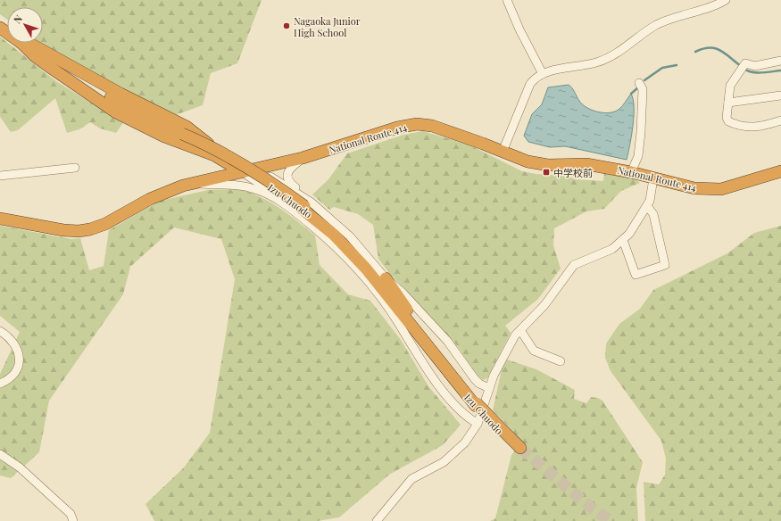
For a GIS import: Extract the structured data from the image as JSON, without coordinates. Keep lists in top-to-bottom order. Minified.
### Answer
{"streets":{"highway":["National Route 414","Izu Chuodo"]},"places":{"other":["Nagaoka Junior High School"],"transit":["中学校前"]},"north":"top left"}
